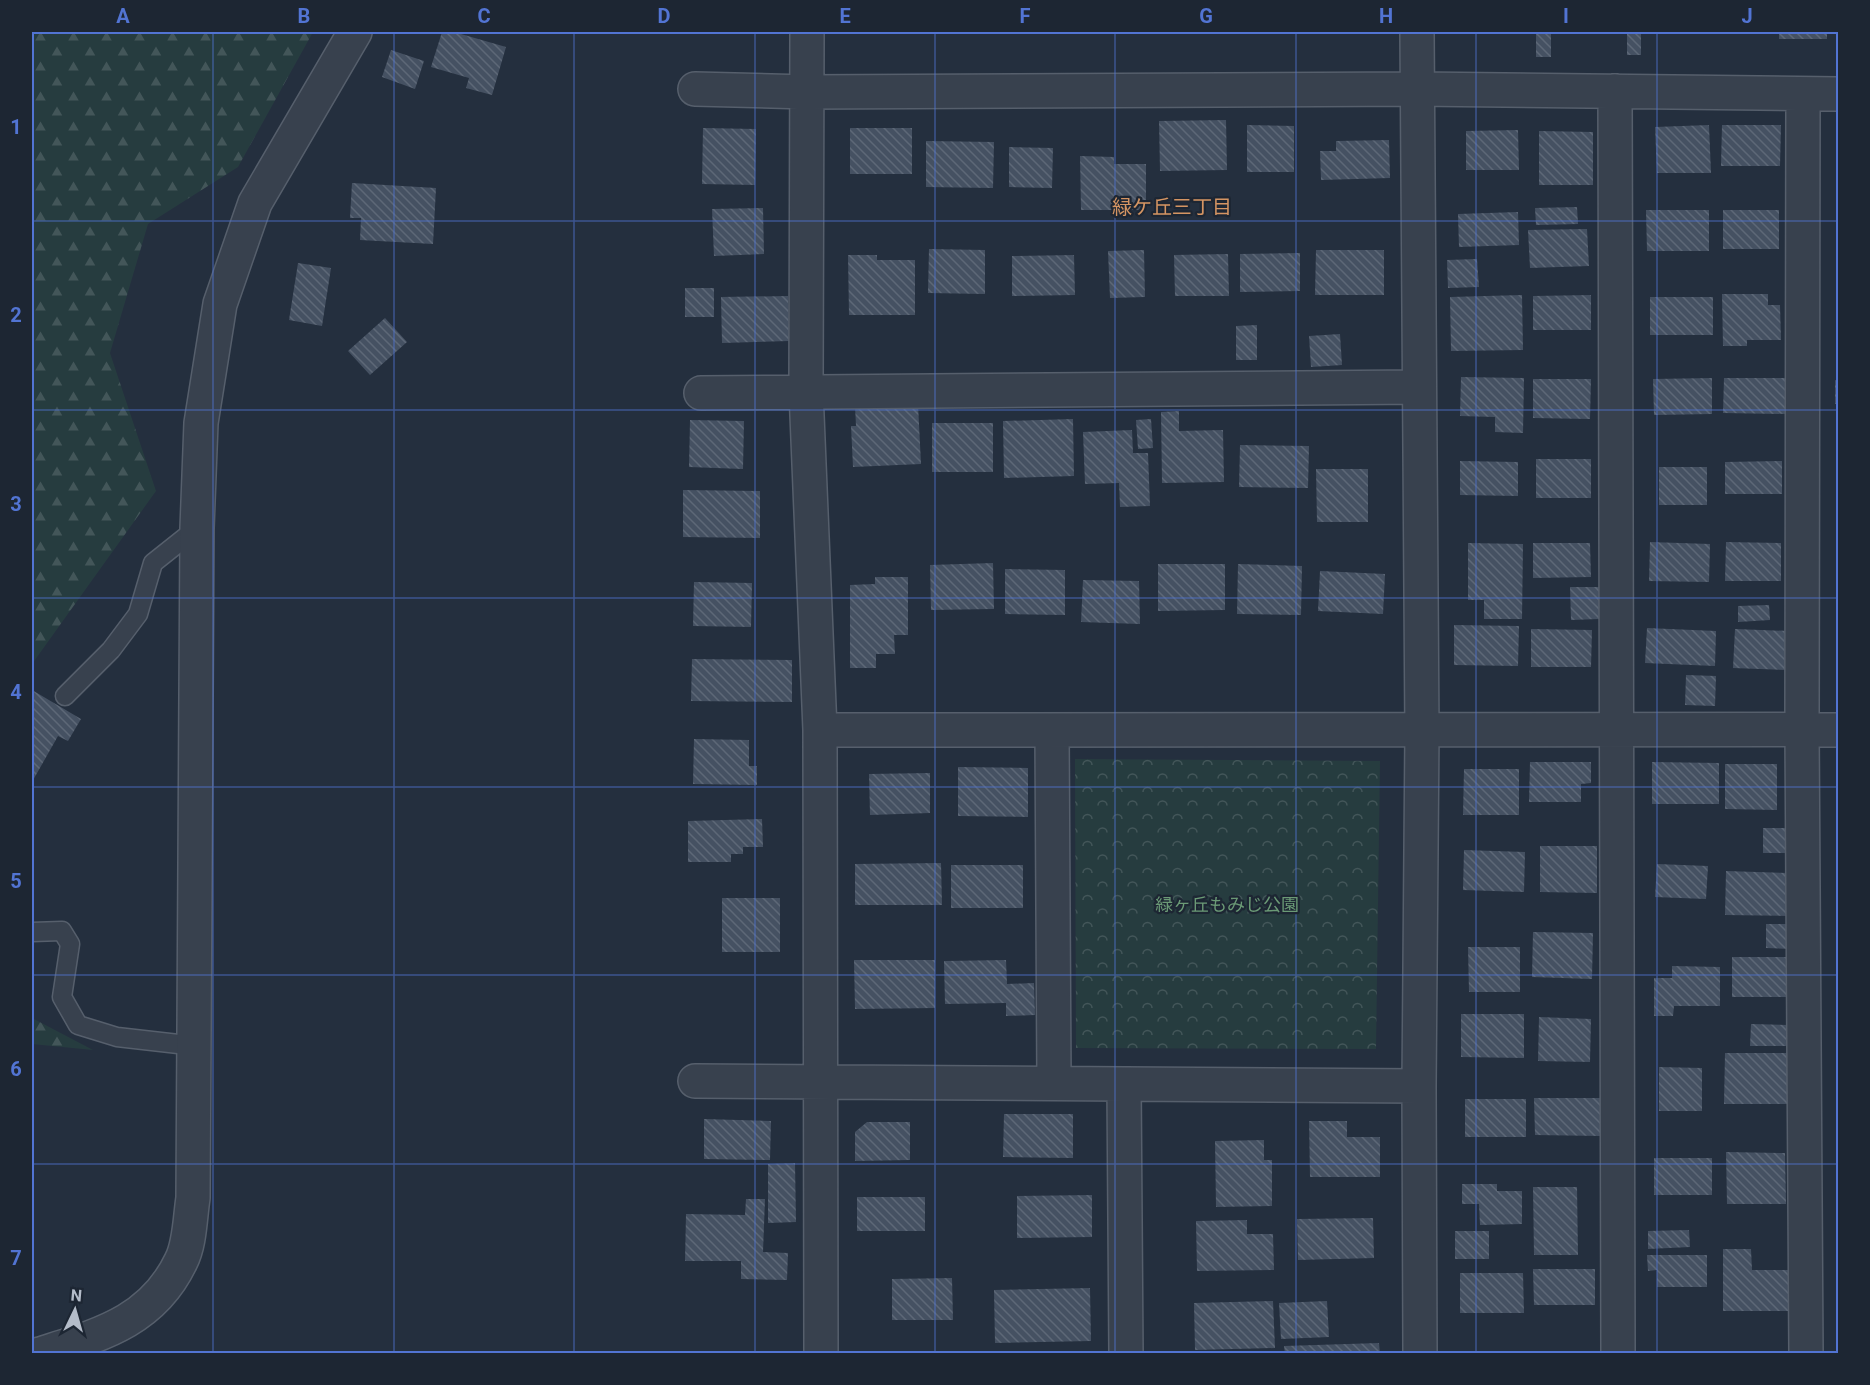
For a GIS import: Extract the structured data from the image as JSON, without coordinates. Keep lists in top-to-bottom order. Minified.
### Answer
{"districts":["緑ケ丘三丁目"],"parks":["緑ヶ丘もみじ公園"],"north":"top","grid":{"columns":["A","B","C","D","E","F","G","H","I","J"],"rows":["1","2","3","4","5","6","7"]}}
